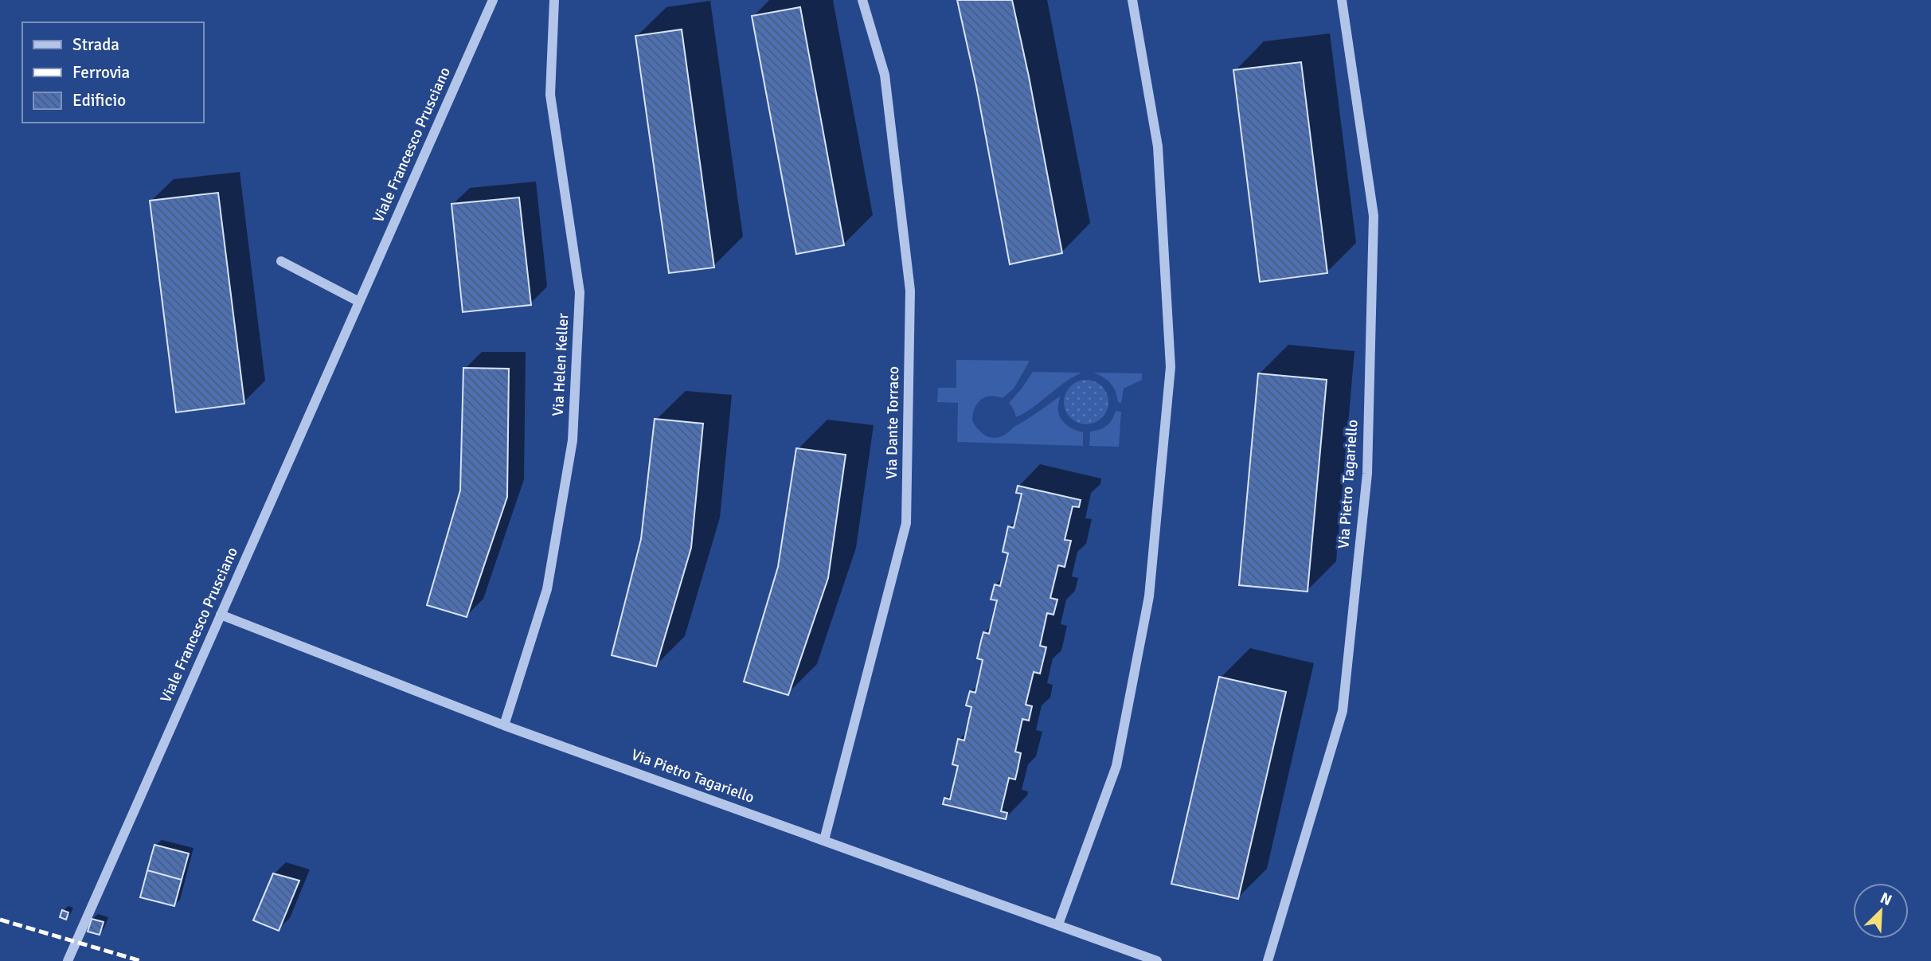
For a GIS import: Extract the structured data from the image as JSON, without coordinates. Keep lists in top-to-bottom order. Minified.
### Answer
{"streets":{"street":["Viale Francesco Prusciano","Via Helen Keller","Via Dante Torraco","Via Pietro Tagariello"]},"crossings":[["Viale Francesco Prusciano","Via Pietro Tagariello"],["Via Helen Keller","Via Pietro Tagariello"],["Via Dante Torraco","Via Pietro Tagariello"]],"legend":["Strada","Ferrovia","Edificio"],"north":"top right"}
